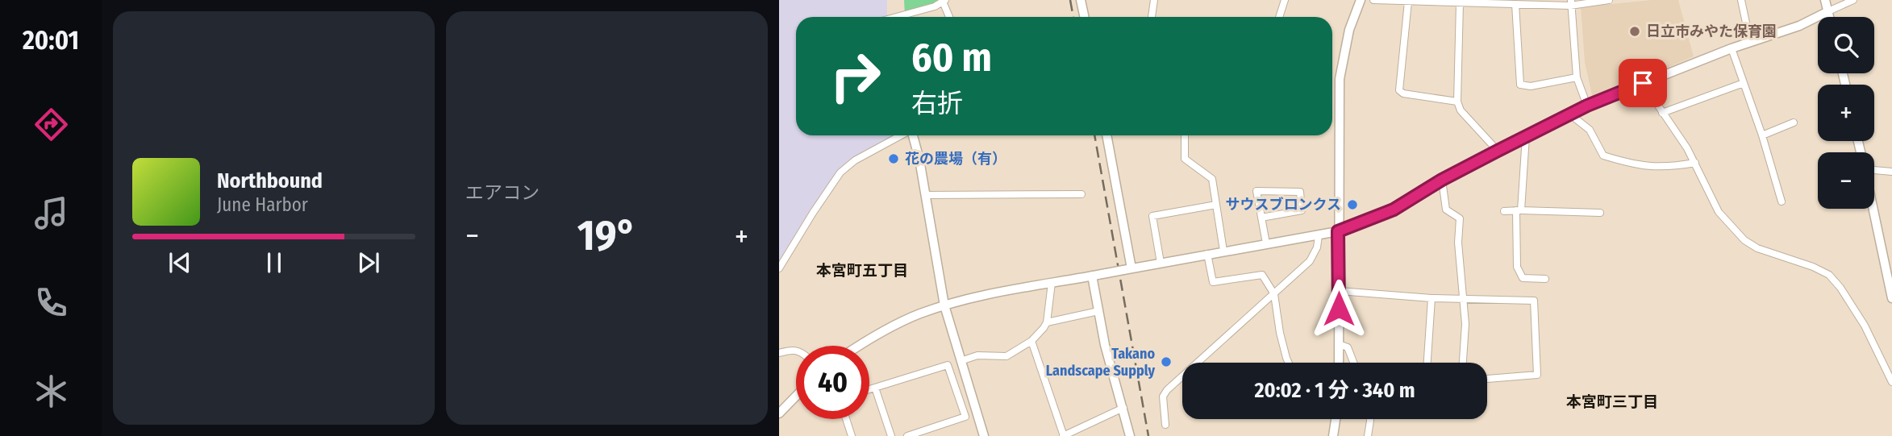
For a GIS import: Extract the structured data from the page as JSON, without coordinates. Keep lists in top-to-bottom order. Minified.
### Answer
{"districts":["本宮町五丁目","本宮町三丁目"],"places":["日立市みやた保育園","花の農場（有）","サウスブロンクス","Takano Landscape Supply"],"page":{"tabs":"20:01","tile":"エアコン","map_buttons":["+","−"],"turn":["60 m","右折"],"song":["Northbound","June Harbor"],"heat":["−","19°","+"],"limit":"40","trip":"20:02 · 1 分 · 340 m"}}
